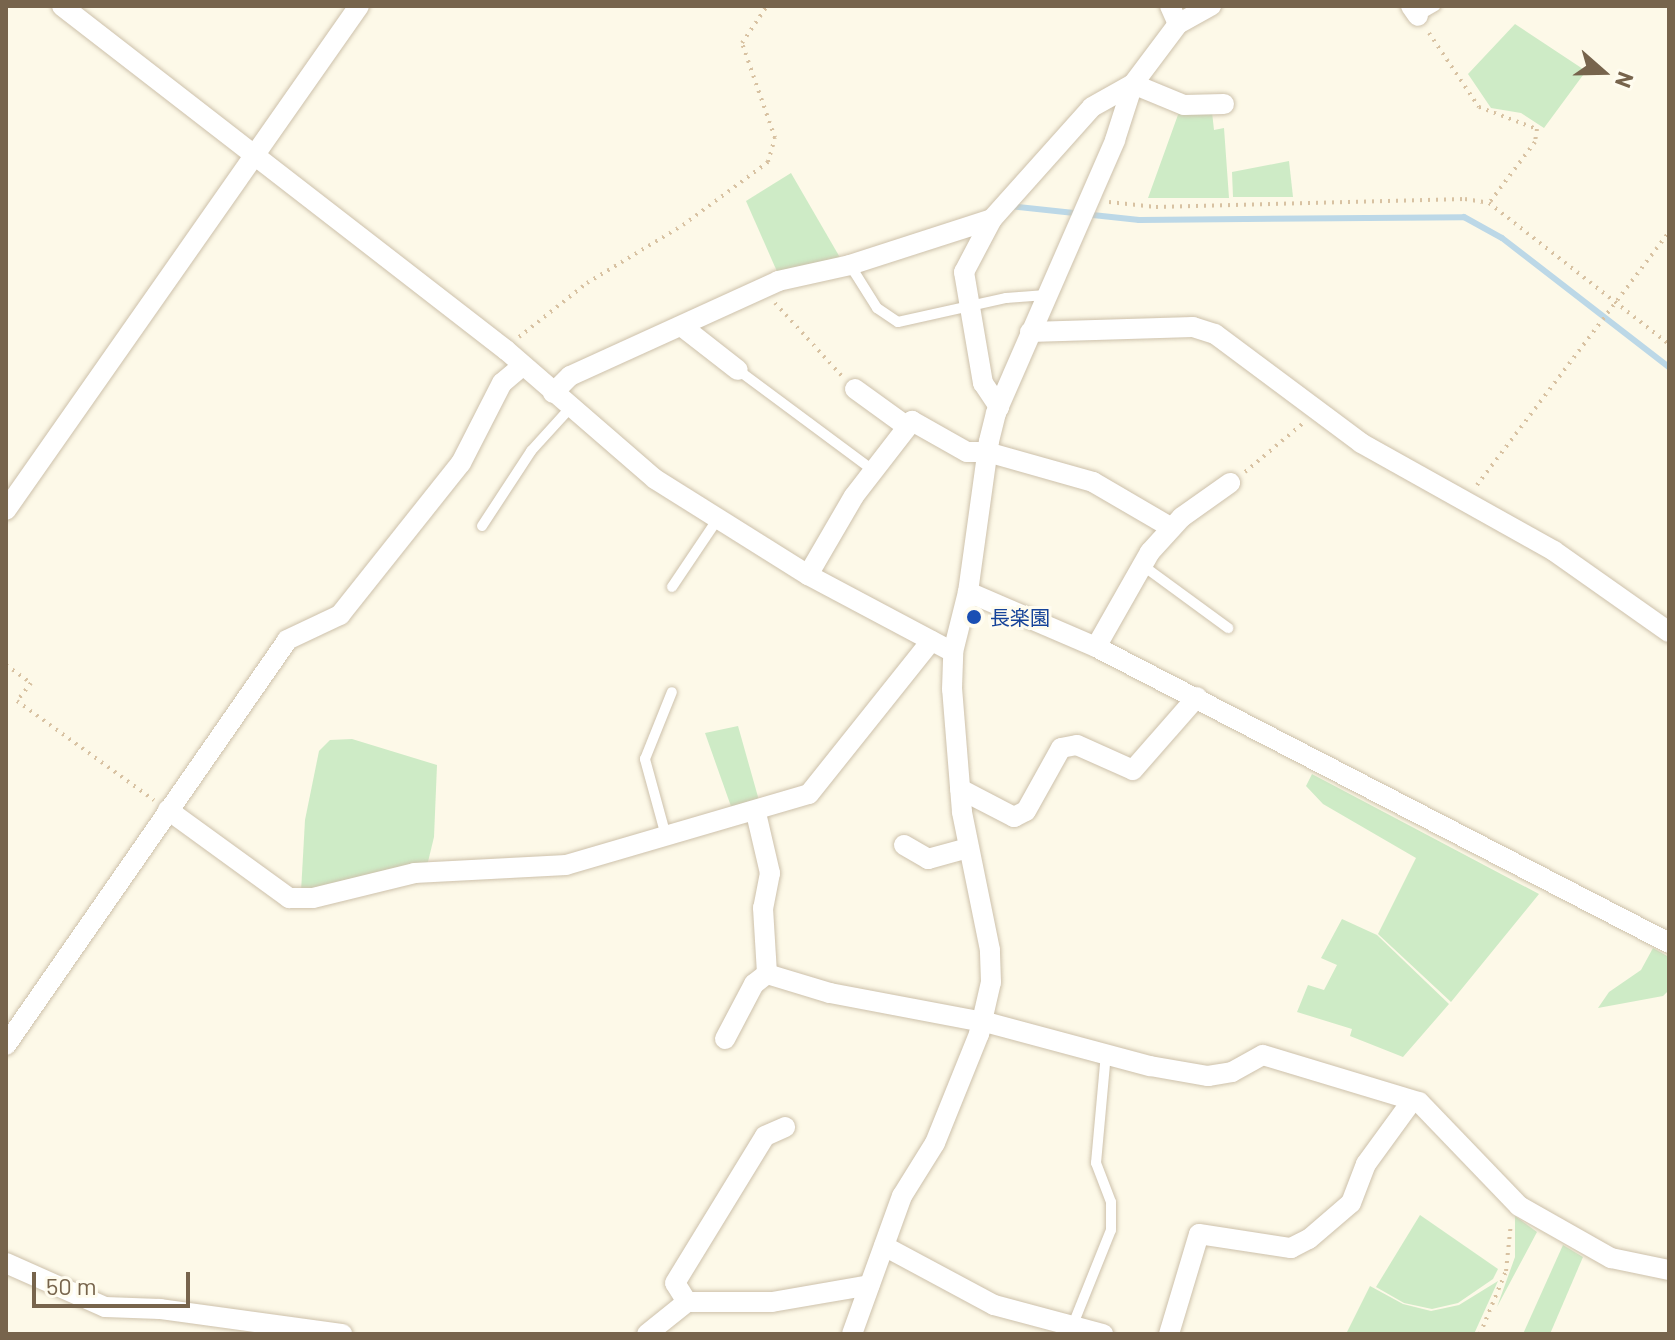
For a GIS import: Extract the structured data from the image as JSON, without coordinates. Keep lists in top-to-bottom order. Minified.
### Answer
{"places":["長楽園"],"scale_bar":"50 m","north":"right"}
